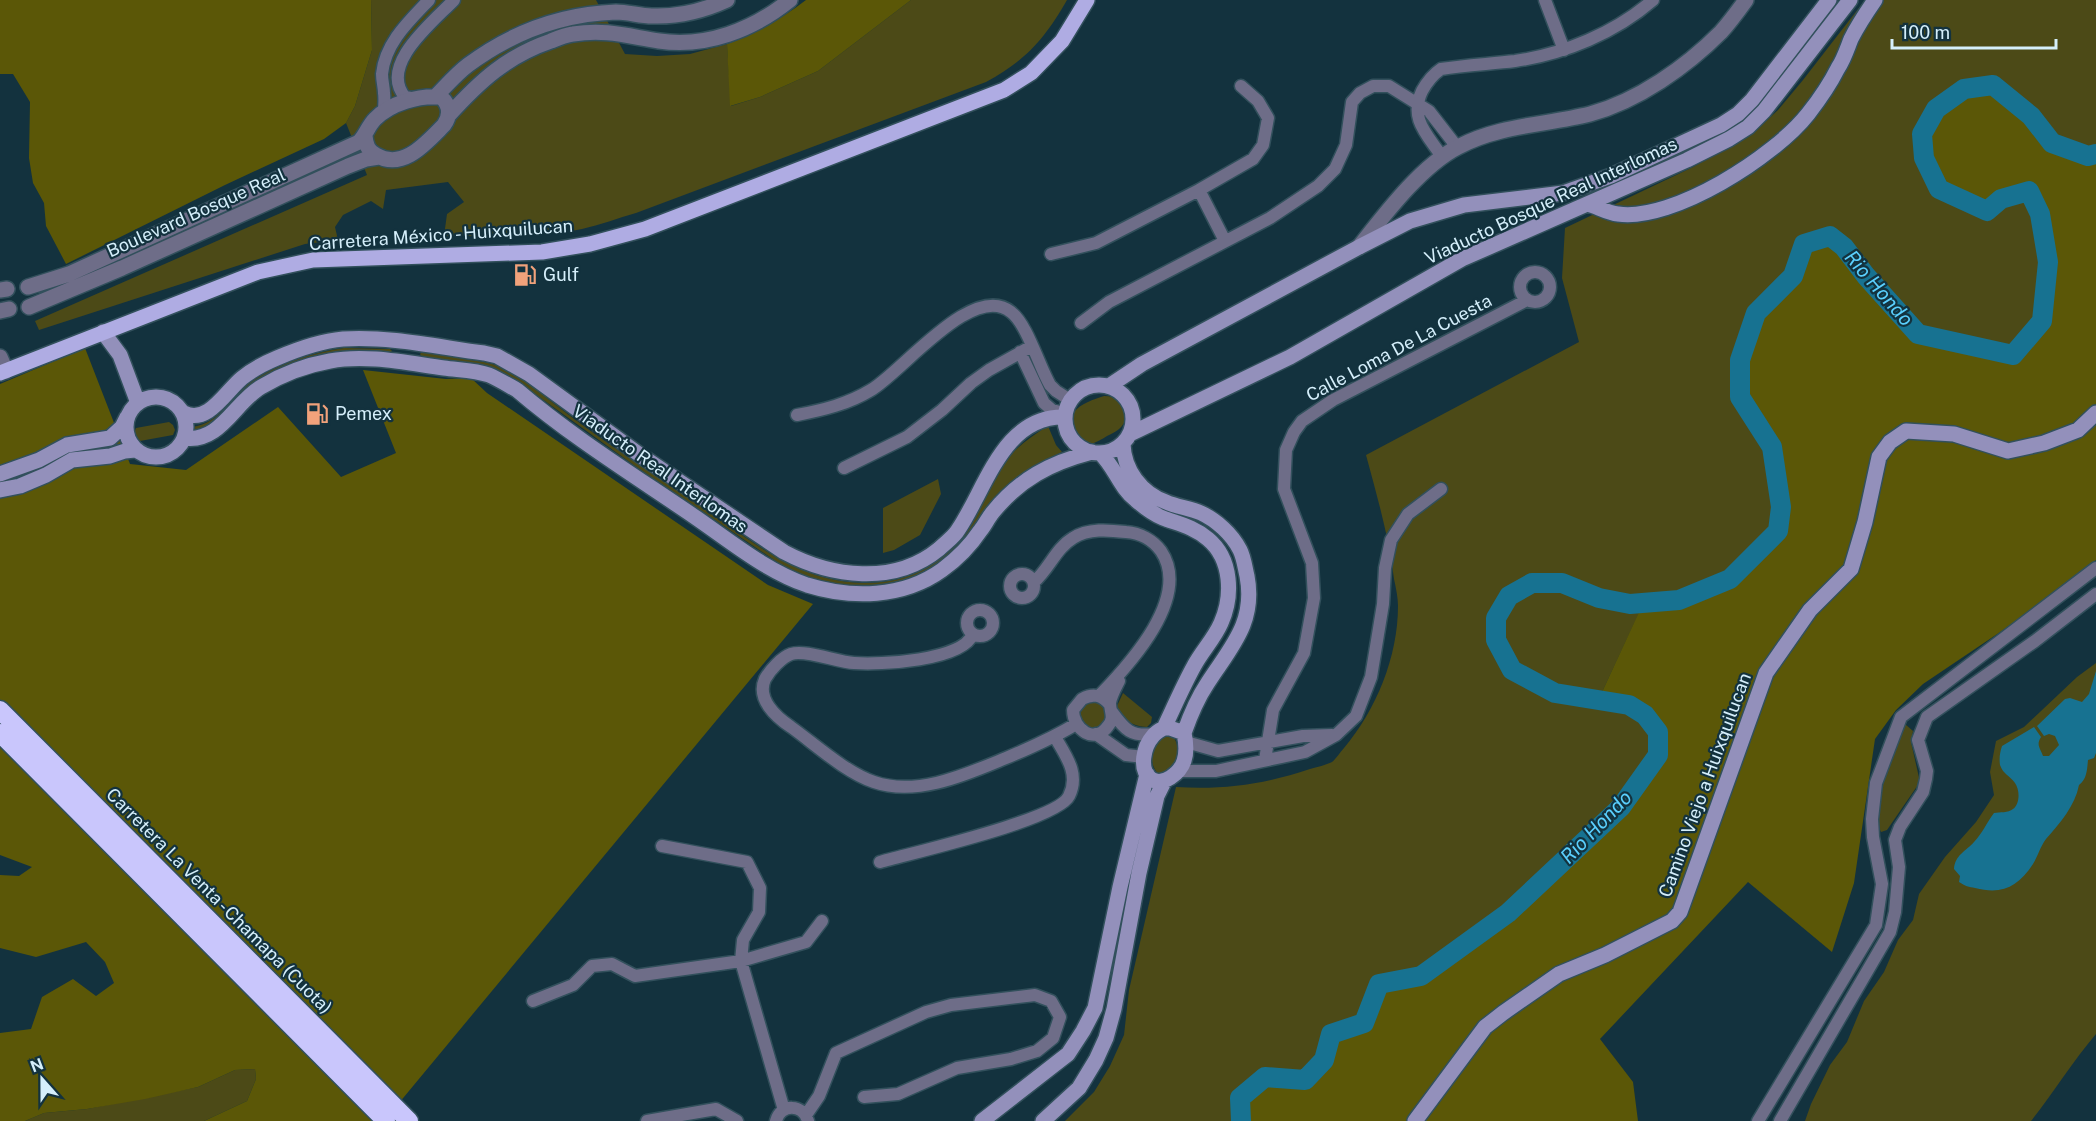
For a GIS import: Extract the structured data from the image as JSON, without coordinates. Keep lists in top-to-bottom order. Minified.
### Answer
{"streets":{"highway":["Carretera La Venta - Chamapa (Cuota)"],"main road":["Viaducto Bosque Real Interlomas","Carretera México - Huixquilucan","Viaducto Real Interlomas","Camino Viejo a Huixquilucan"],"street":["Boulevard Bosque Real","Calle Loma De La Cuesta"]},"crossings":[["Viaducto Bosque Real Interlomas","Viaducto Real Interlomas"]],"water":["Rio Hondo"],"places":{"fuel station":["Gulf","Pemex"]},"scale_bar":"100 m","north":"top"}
